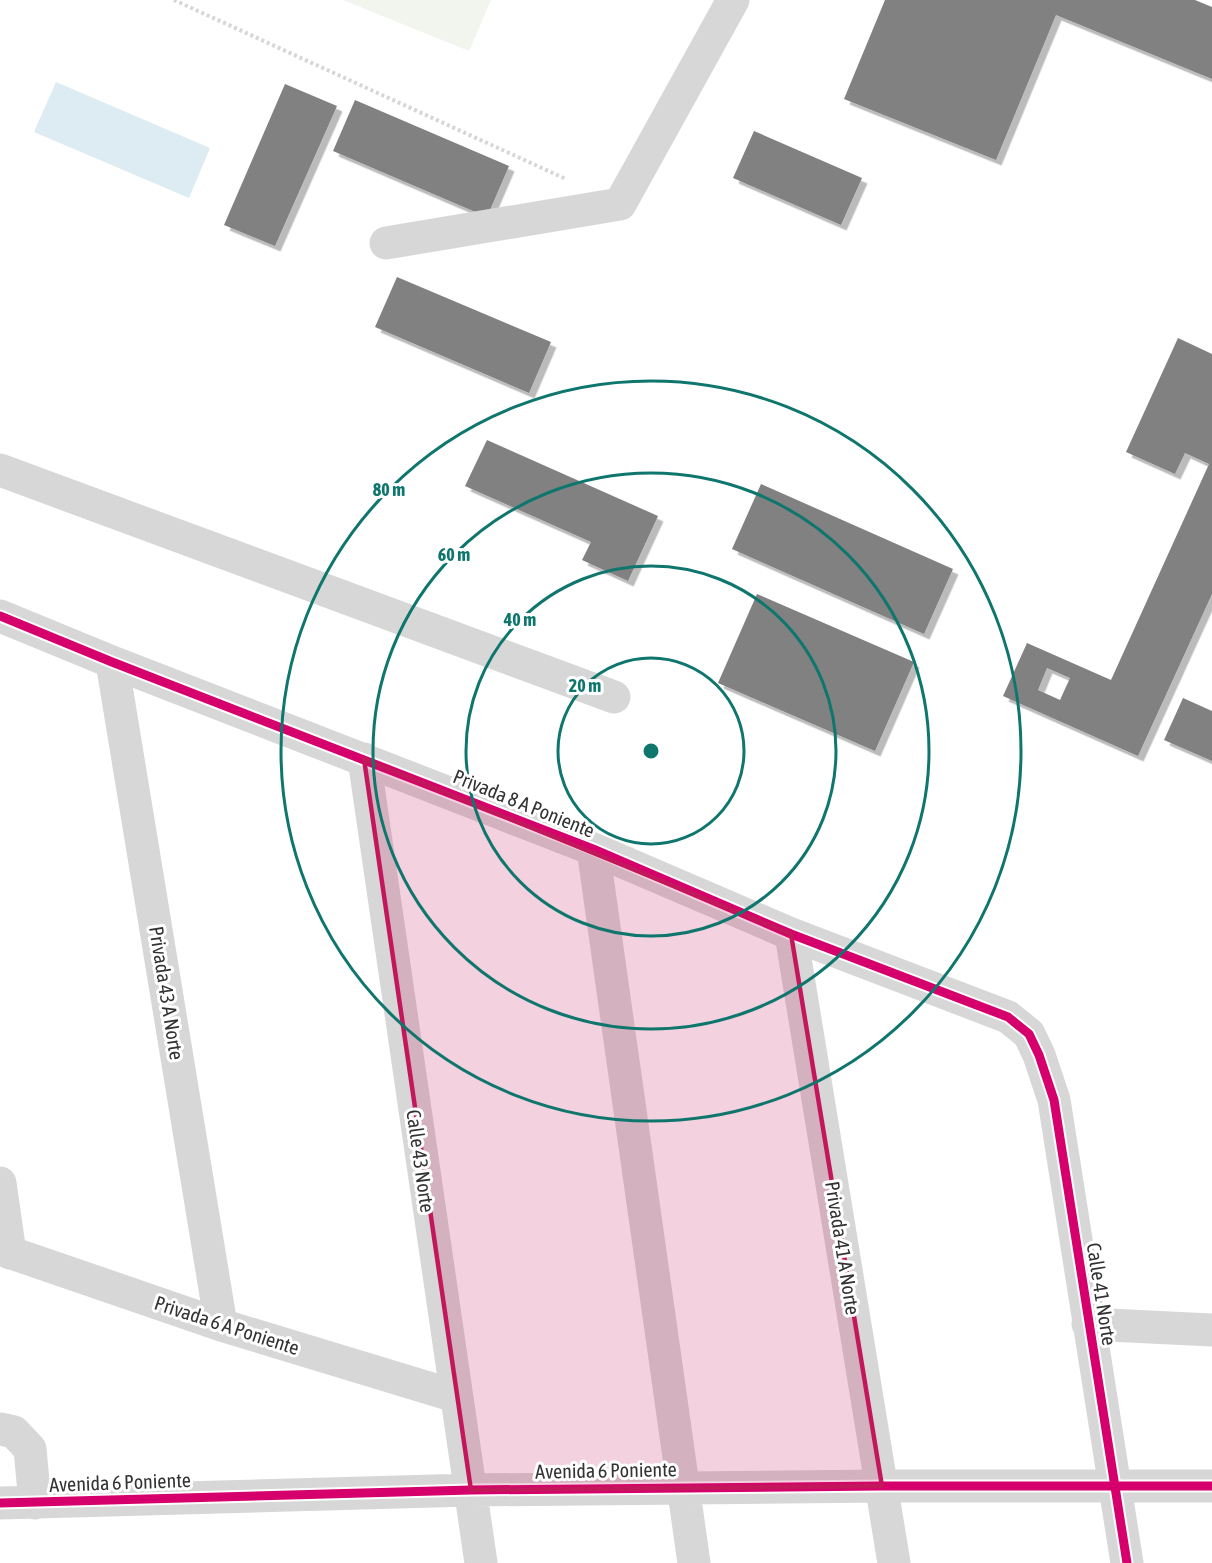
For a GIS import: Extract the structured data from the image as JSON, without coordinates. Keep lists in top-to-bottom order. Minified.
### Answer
{"streets":{"street":["Privada 8 A Poniente","Privada 43 A Norte","Calle 43 Norte","Privada 41 A Norte","Calle 41 Norte","Privada 6 A Poniente","Avenida 6 Poniente"]},"crossings":[["Privada 8 A Poniente","Privada 43 A Norte"],["Privada 8 A Poniente","Calle 43 Norte"],["Privada 8 A Poniente","Privada 41 A Norte"],["Privada 8 A Poniente","Calle 41 Norte"],["Privada 43 A Norte","Privada 6 A Poniente"],["Calle 43 Norte","Privada 6 A Poniente"],["Calle 43 Norte","Avenida 6 Poniente"],["Privada 41 A Norte","Avenida 6 Poniente"],["Calle 41 Norte","Avenida 6 Poniente"]],"rings":["80 m","60 m","40 m","20 m"]}
